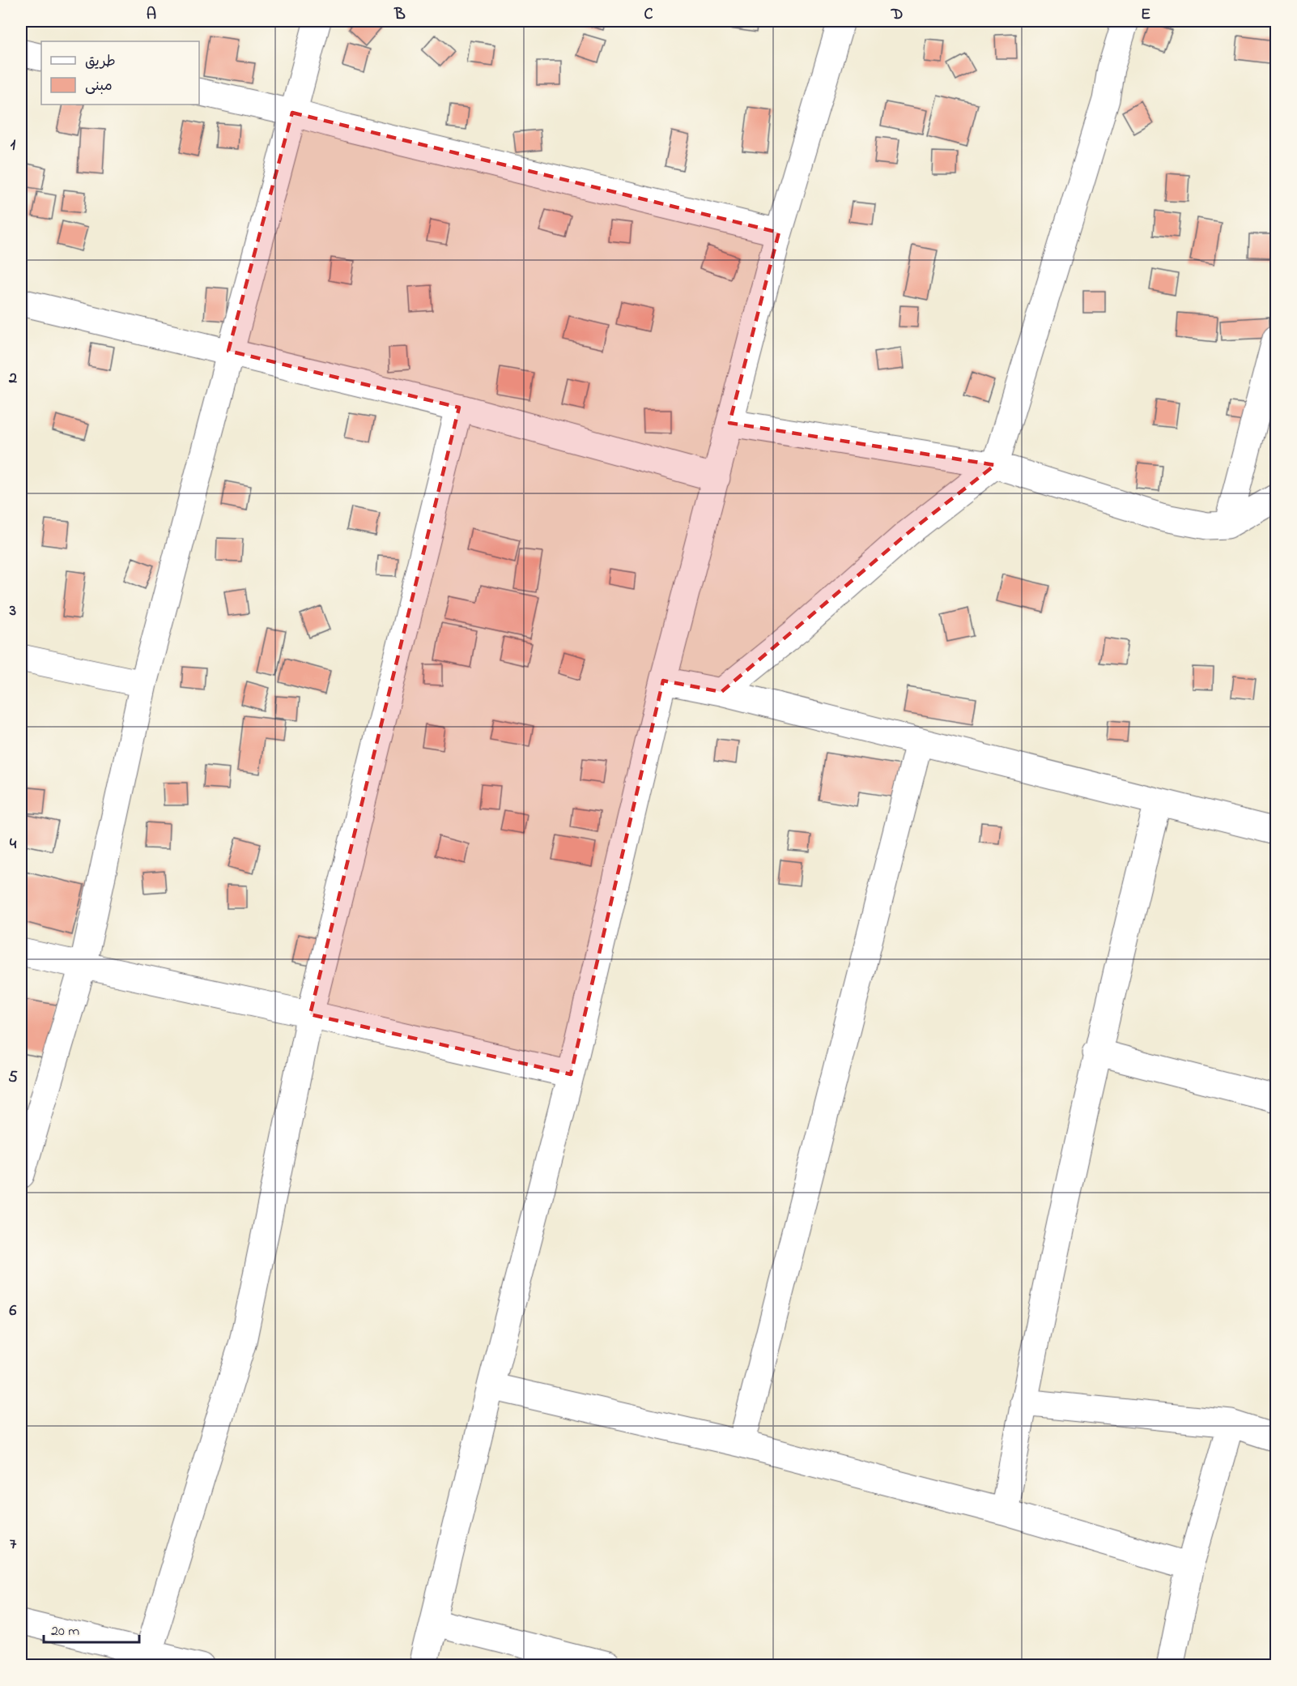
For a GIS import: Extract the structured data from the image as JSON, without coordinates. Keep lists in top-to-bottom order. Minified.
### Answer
{"legend":["طريق","مبنى"],"scale_bar":"20 m","grid":{"columns":["A","B","C","D","E"],"rows":["1","2","3","4","5","6","7"]}}
